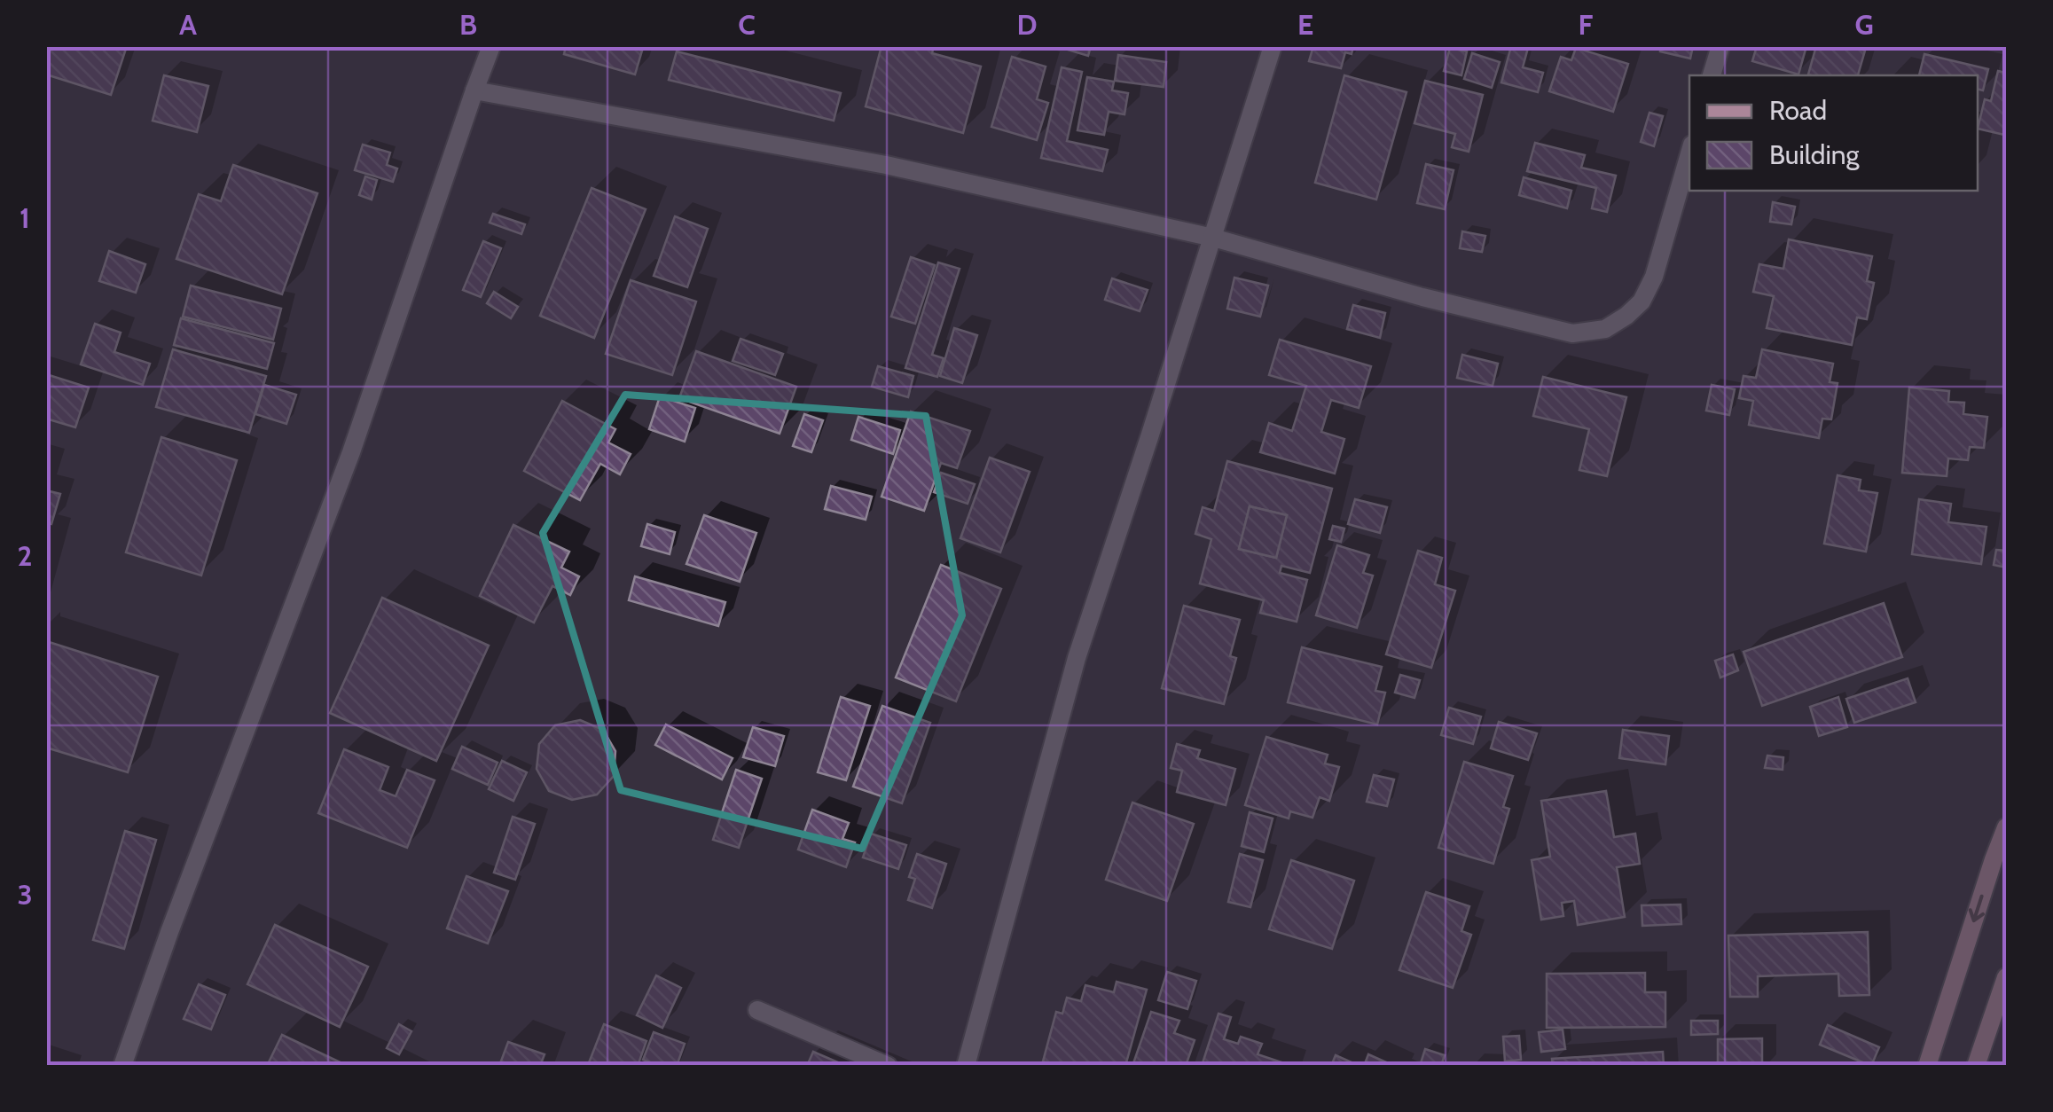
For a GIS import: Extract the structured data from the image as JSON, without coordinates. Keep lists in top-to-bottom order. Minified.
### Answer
{"legend":["Road","Building"],"grid":{"columns":["A","B","C","D","E","F","G"],"rows":["1","2","3"]}}
